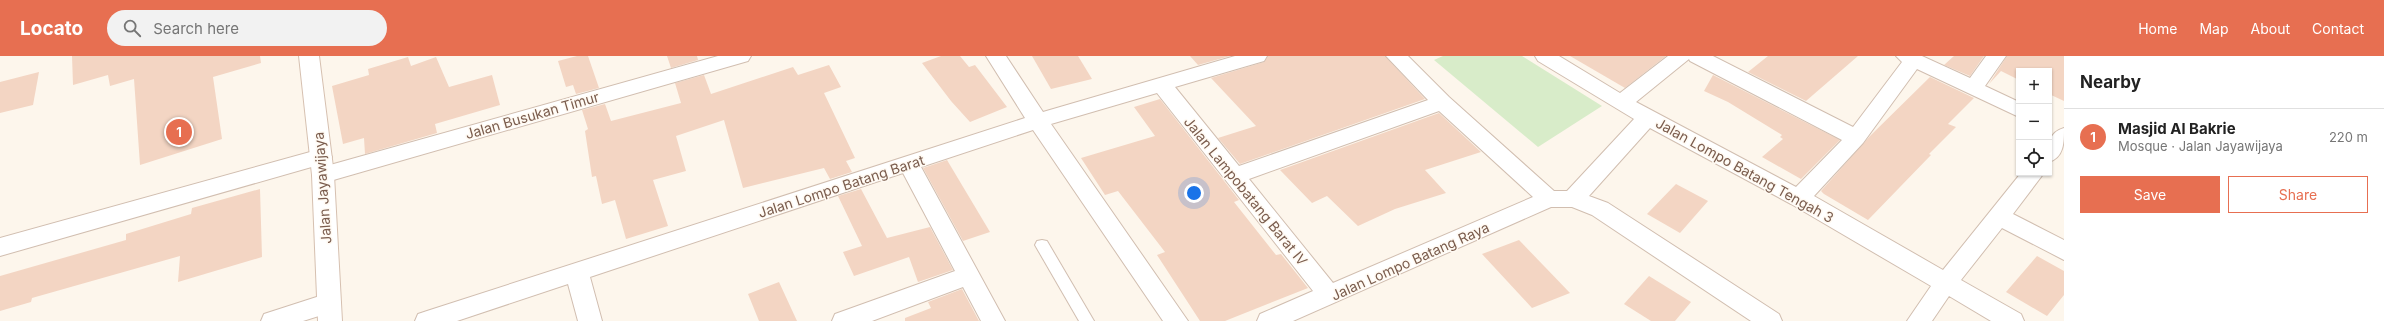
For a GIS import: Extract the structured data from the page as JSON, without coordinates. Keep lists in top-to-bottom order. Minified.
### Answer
{"streets":{"street":["Jalan Busukan Timur","Jalan Lompo Batang Tengah 3","Jalan Lompo Batang Barat","Jalan Jayawijaya","Jalan Lampobatang Barat IV","Jalan Lompo Batang Raya"]},"crossings":[["Jalan Busukan Timur","Jalan Jayawijaya"],["Jalan Lompo Batang Barat","Jalan Lampobatang Barat IV"],["Jalan Lampobatang Barat IV","Jalan Lompo Batang Raya"]],"page":{"header":"Locato","search":"Search here","nav":["Home","Map","About","Contact"],"heading":"Nearby","map_buttons":["+","−"],"list":[{"mark":"1","name":"Masjid Al Bakrie","note":"Mosque · Jalan Jayawijaya","value":"220 m"}],"pins":"1","buttons":["Save","Share"]}}
